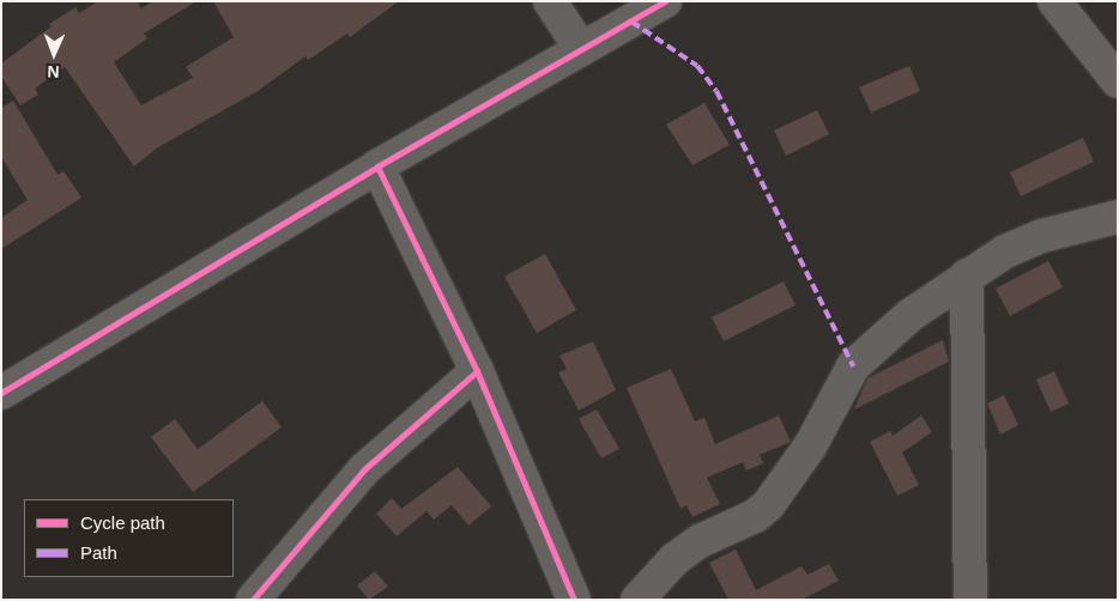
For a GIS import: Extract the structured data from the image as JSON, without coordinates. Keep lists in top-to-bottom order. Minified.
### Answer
{"legend":["Cycle path","Path"],"north":"bottom"}
